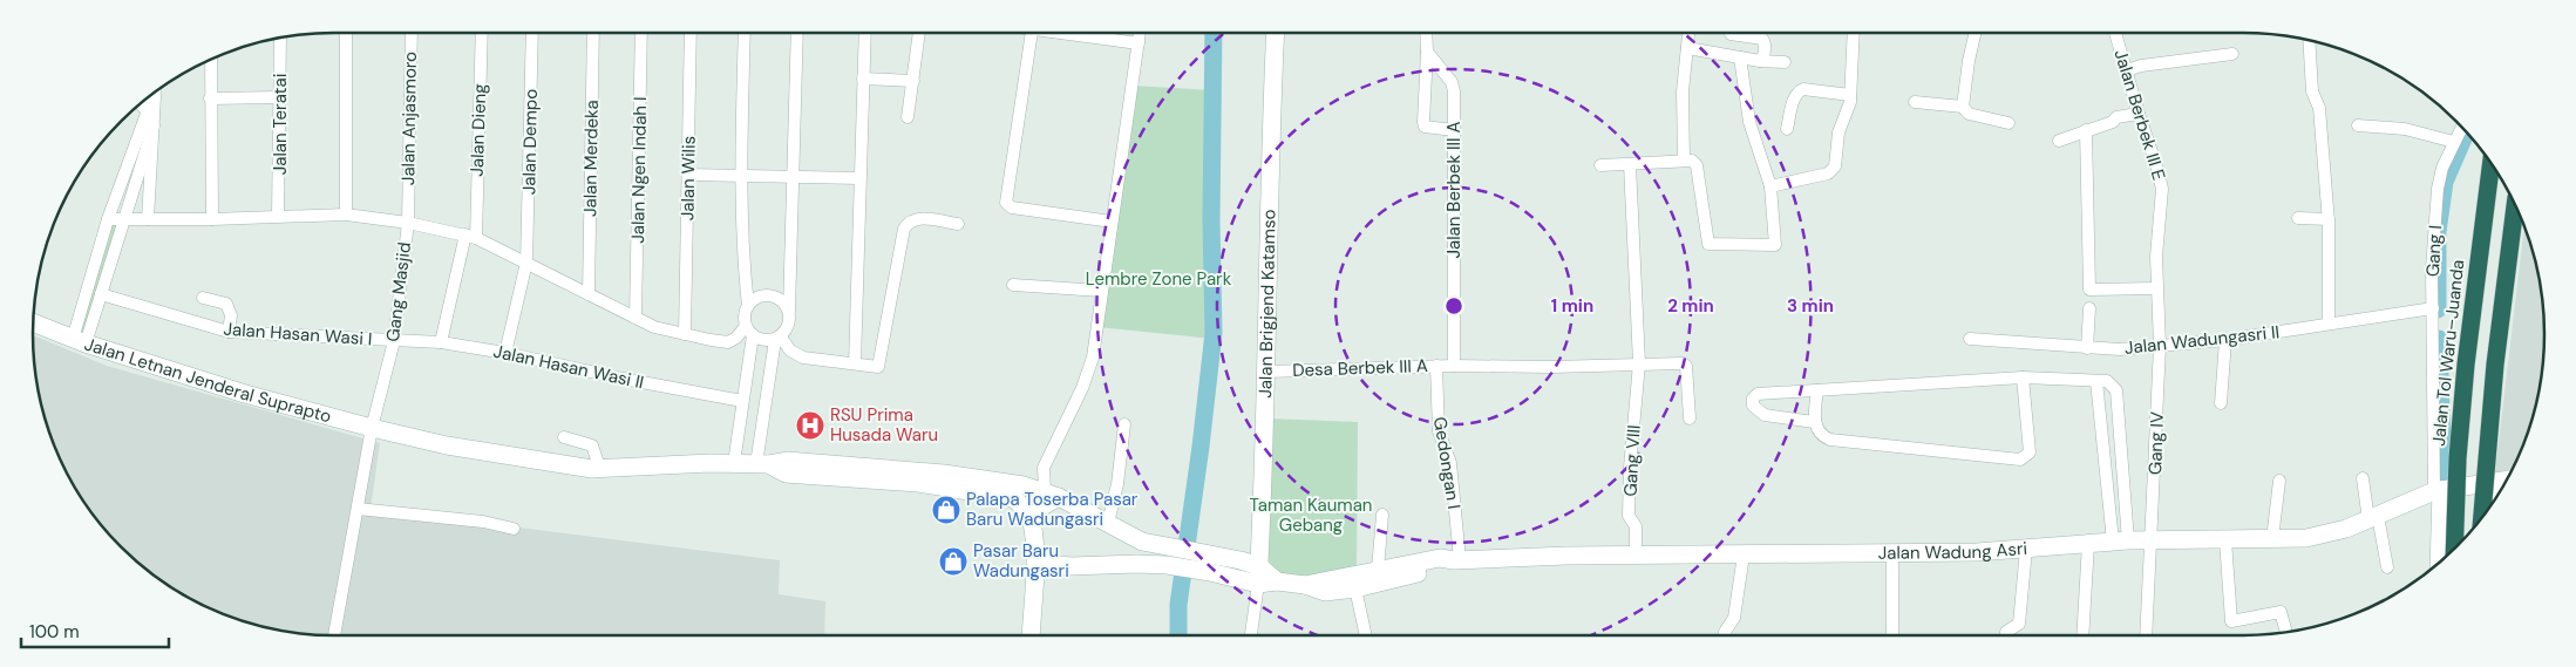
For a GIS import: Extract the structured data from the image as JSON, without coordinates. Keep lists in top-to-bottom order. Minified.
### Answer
{"streets":{"highway":["Jalan Tol Waru–Juanda"],"main road":["Jalan Brigjend Katamso","Jalan Letnan Jenderal Suprapto","Jalan Wadung Asri"],"street":["Jalan Berbek III E","Jalan Anjasmoro","Jalan Teratai","Jalan Dieng","Jalan Dempo","Jalan Merdeka","Jalan Ngen Indah I","Jalan Wilis","Jalan Berbek III A","Gang I","Gang Masjid","Jalan Hasan Wasi I","Jalan Wadungasri II","Jalan Hasan Wasi II","Desa Berbek III A","Gang IV","Gang VIII","Gedongan I"]},"crossings":[["Jalan Berbek III E","Jalan Wadungasri II"],["Jalan Berbek III E","Gang IV"],["Jalan Anjasmoro","Gang Masjid"],["Jalan Dieng","Jalan Hasan Wasi II"],["Jalan Dempo","Jalan Hasan Wasi II"],["Jalan Berbek III A","Desa Berbek III A"],["Gang I","Jalan Wadungasri II"],["Gang I","Jalan Wadung Asri"],["Gang Masjid","Jalan Hasan Wasi I"],["Gang Masjid","Jalan Hasan Wasi II"],["Gang Masjid","Jalan Letnan Jenderal Suprapto"],["Jalan Brigjend Katamso","Desa Berbek III A"],["Jalan Brigjend Katamso","Jalan Wadung Asri"],["Jalan Hasan Wasi I","Jalan Hasan Wasi II"],["Jalan Wadungasri II","Gang IV"],["Desa Berbek III A","Gang VIII"],["Desa Berbek III A","Gedongan I"],["Gang IV","Jalan Wadung Asri"],["Gang VIII","Jalan Wadung Asri"],["Gedongan I","Jalan Wadung Asri"]],"parks":["Lembre Zone Park","Taman Kauman Gebang"],"places":{"hospital":["RSU Prima Husada Waru"],"shop":["Palapa Toserba Pasar Baru Wadungasri","Pasar Baru Wadungasri"]},"scale_bar":"100 m","rings":["1 min","2 min","3 min"]}
